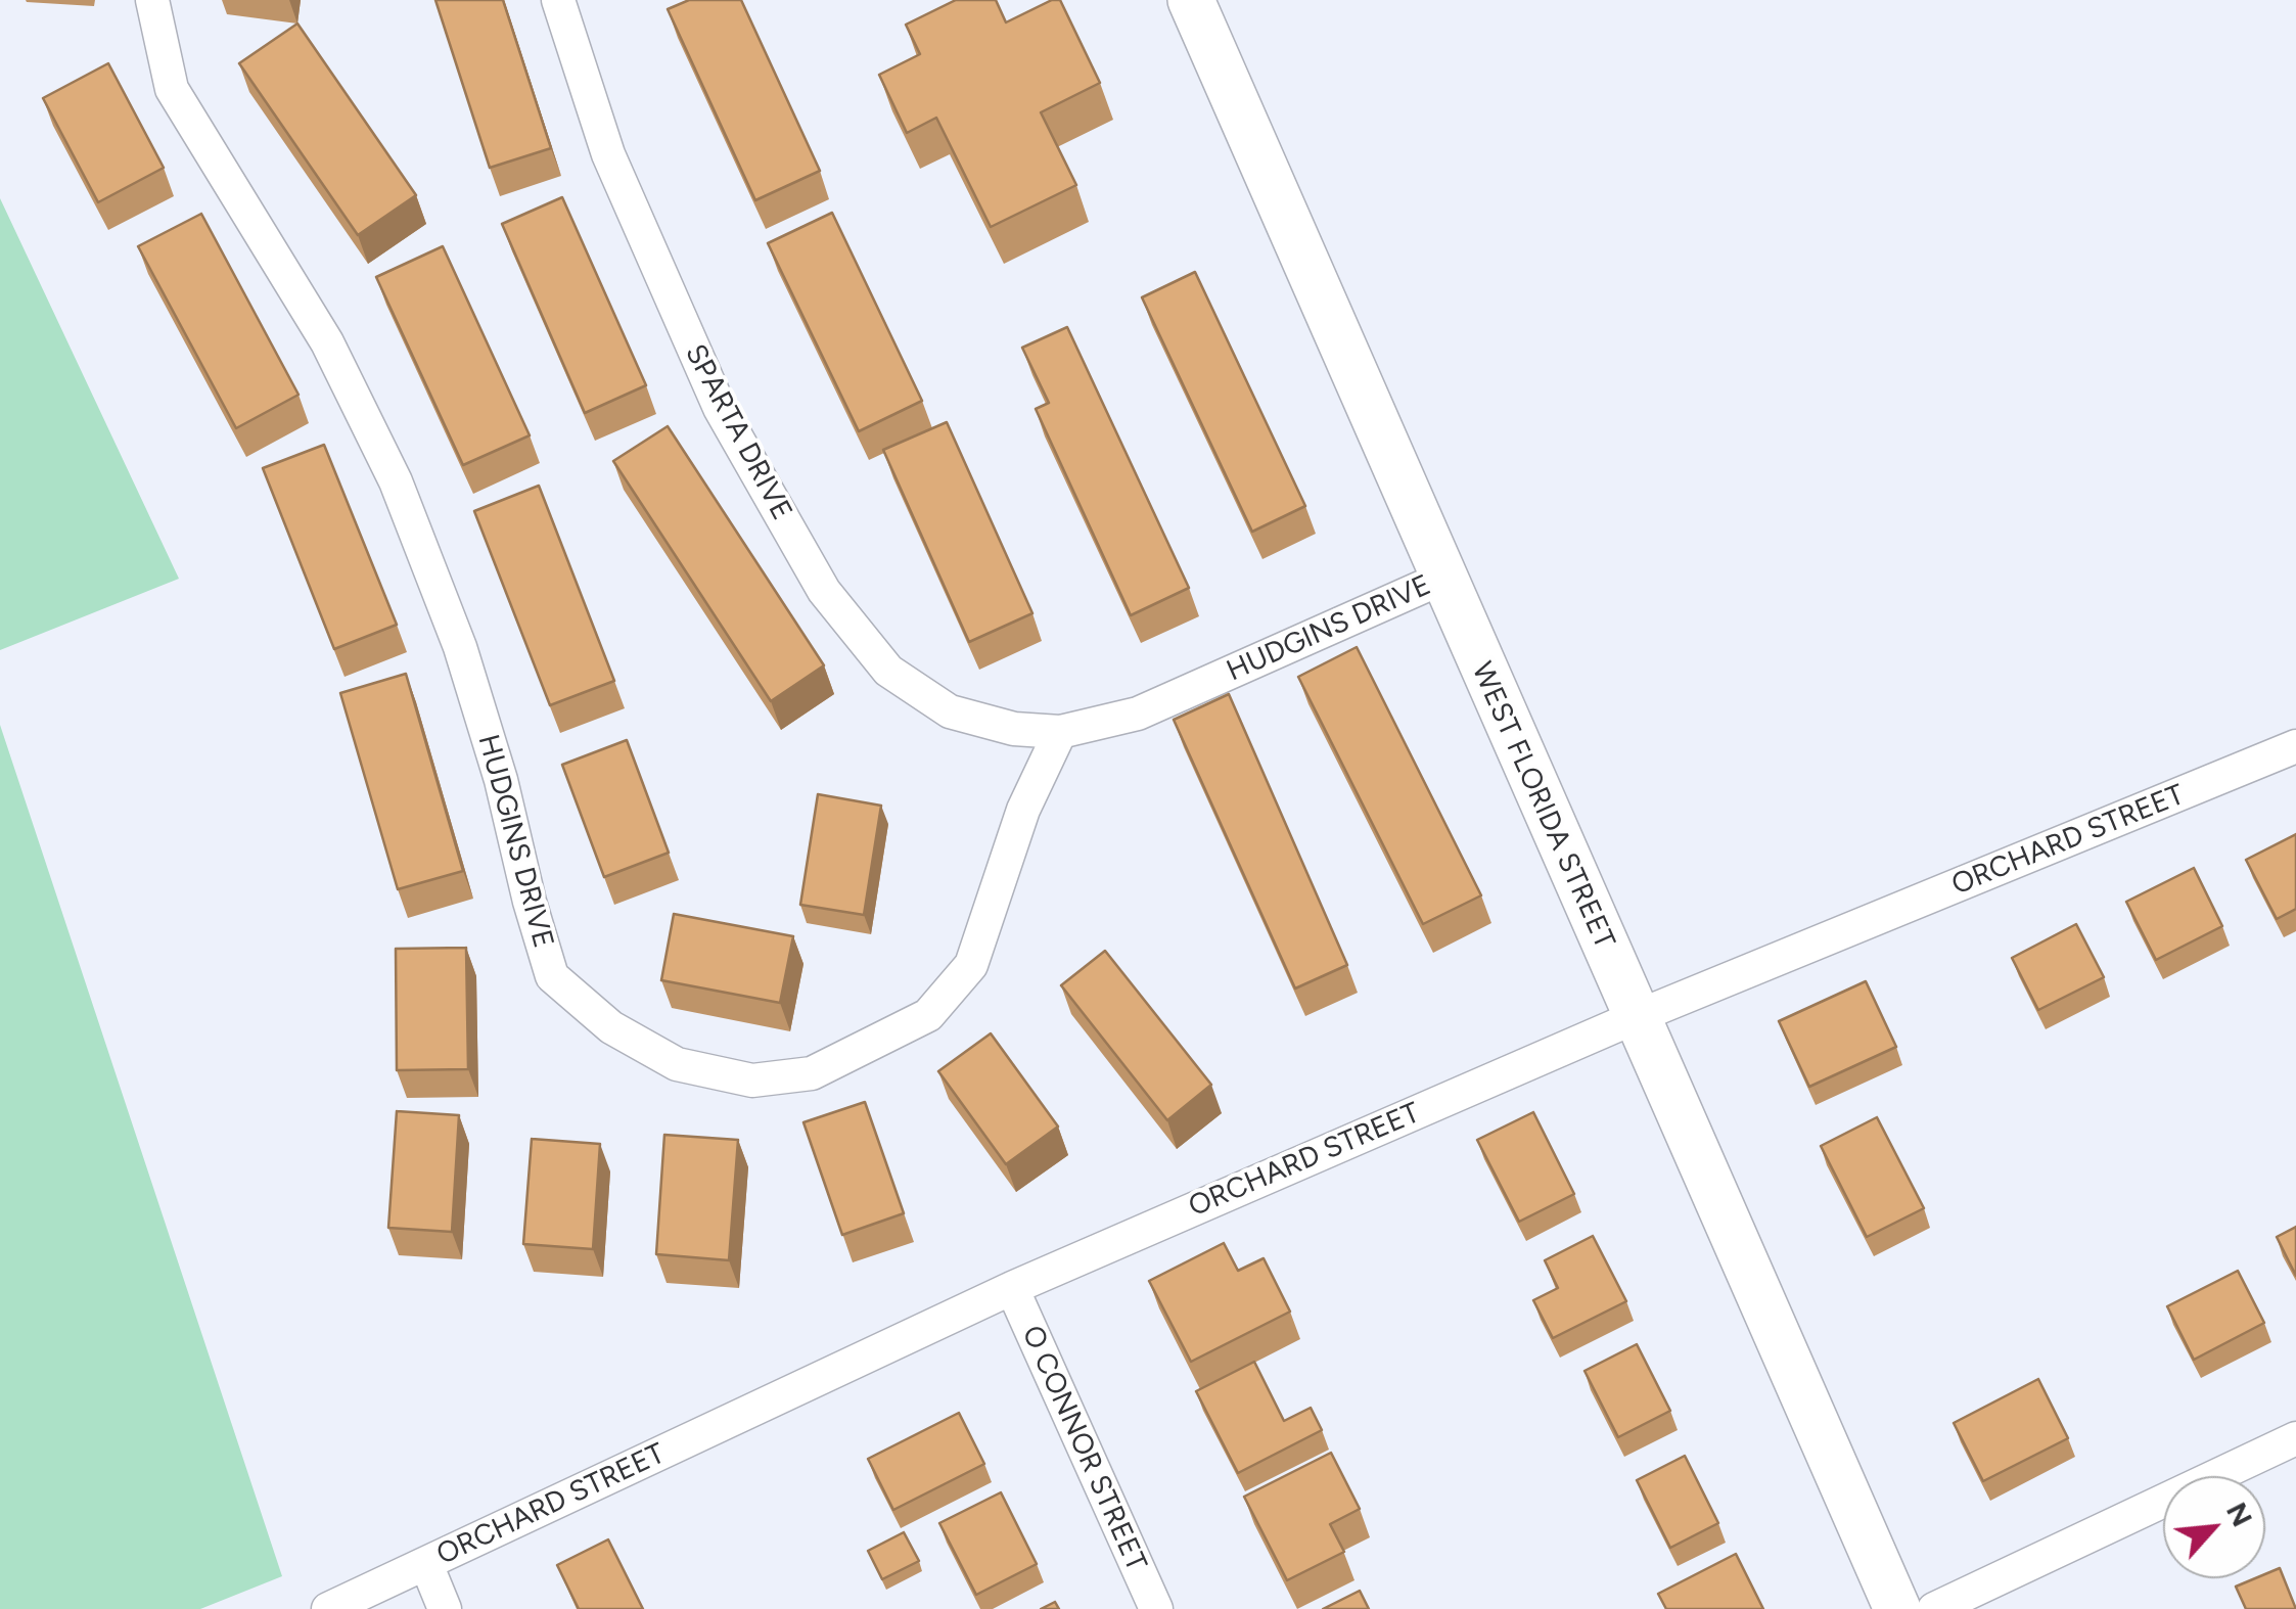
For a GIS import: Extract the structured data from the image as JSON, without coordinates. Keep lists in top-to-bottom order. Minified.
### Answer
{"streets":{"main road":["WEST FLORIDA STREET"],"street":["SPARTA DRIVE","HUDGINS DRIVE","ORCHARD STREET","O CONNOR STREET"]},"crossings":[["SPARTA DRIVE","HUDGINS DRIVE"],["HUDGINS DRIVE","WEST FLORIDA STREET"],["WEST FLORIDA STREET","ORCHARD STREET"],["ORCHARD STREET","O CONNOR STREET"]],"north":"top right"}
